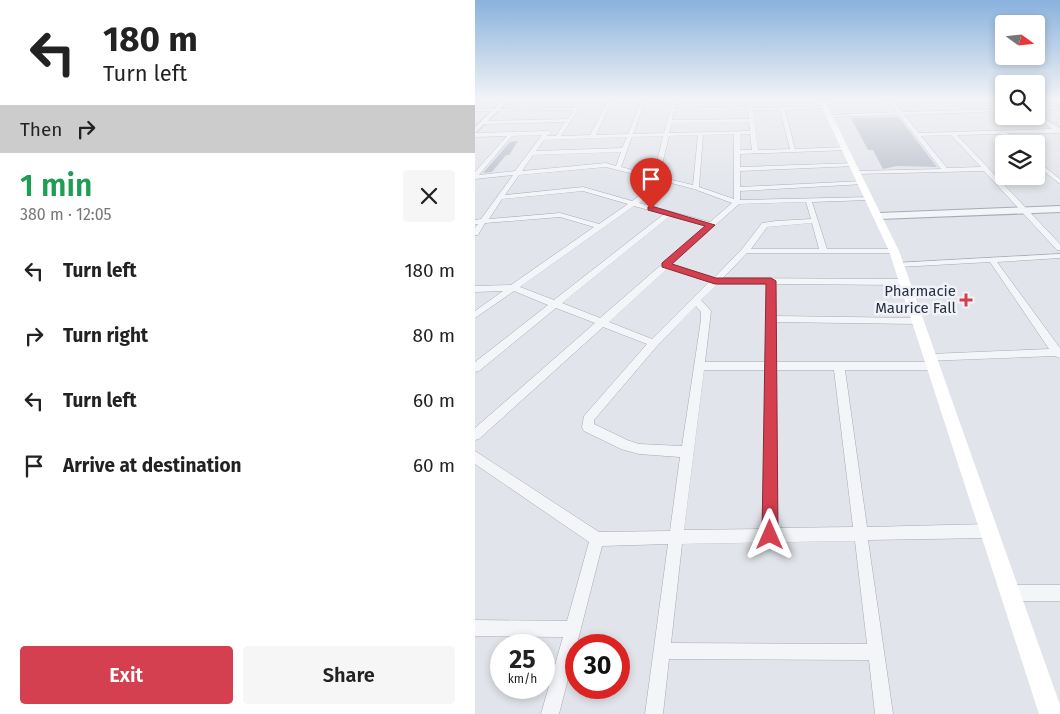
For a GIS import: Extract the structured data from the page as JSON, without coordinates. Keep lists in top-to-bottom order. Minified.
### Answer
{"places":{"health":["Pharmacie Maurice Fall"]},"north":"right","page":{"turn":["180 m","Turn left"],"then":"Then","heading":["1 min","380 m · 12:05"],"list":[{"name":"Turn left","value":"180 m"},{"name":"Turn right","value":"80 m"},{"name":"Turn left","value":"60 m"},{"name":"Arrive at destination","value":"60 m"}],"speed":"25 km/h","limit":"30","buttons":["Exit","Share"]}}
